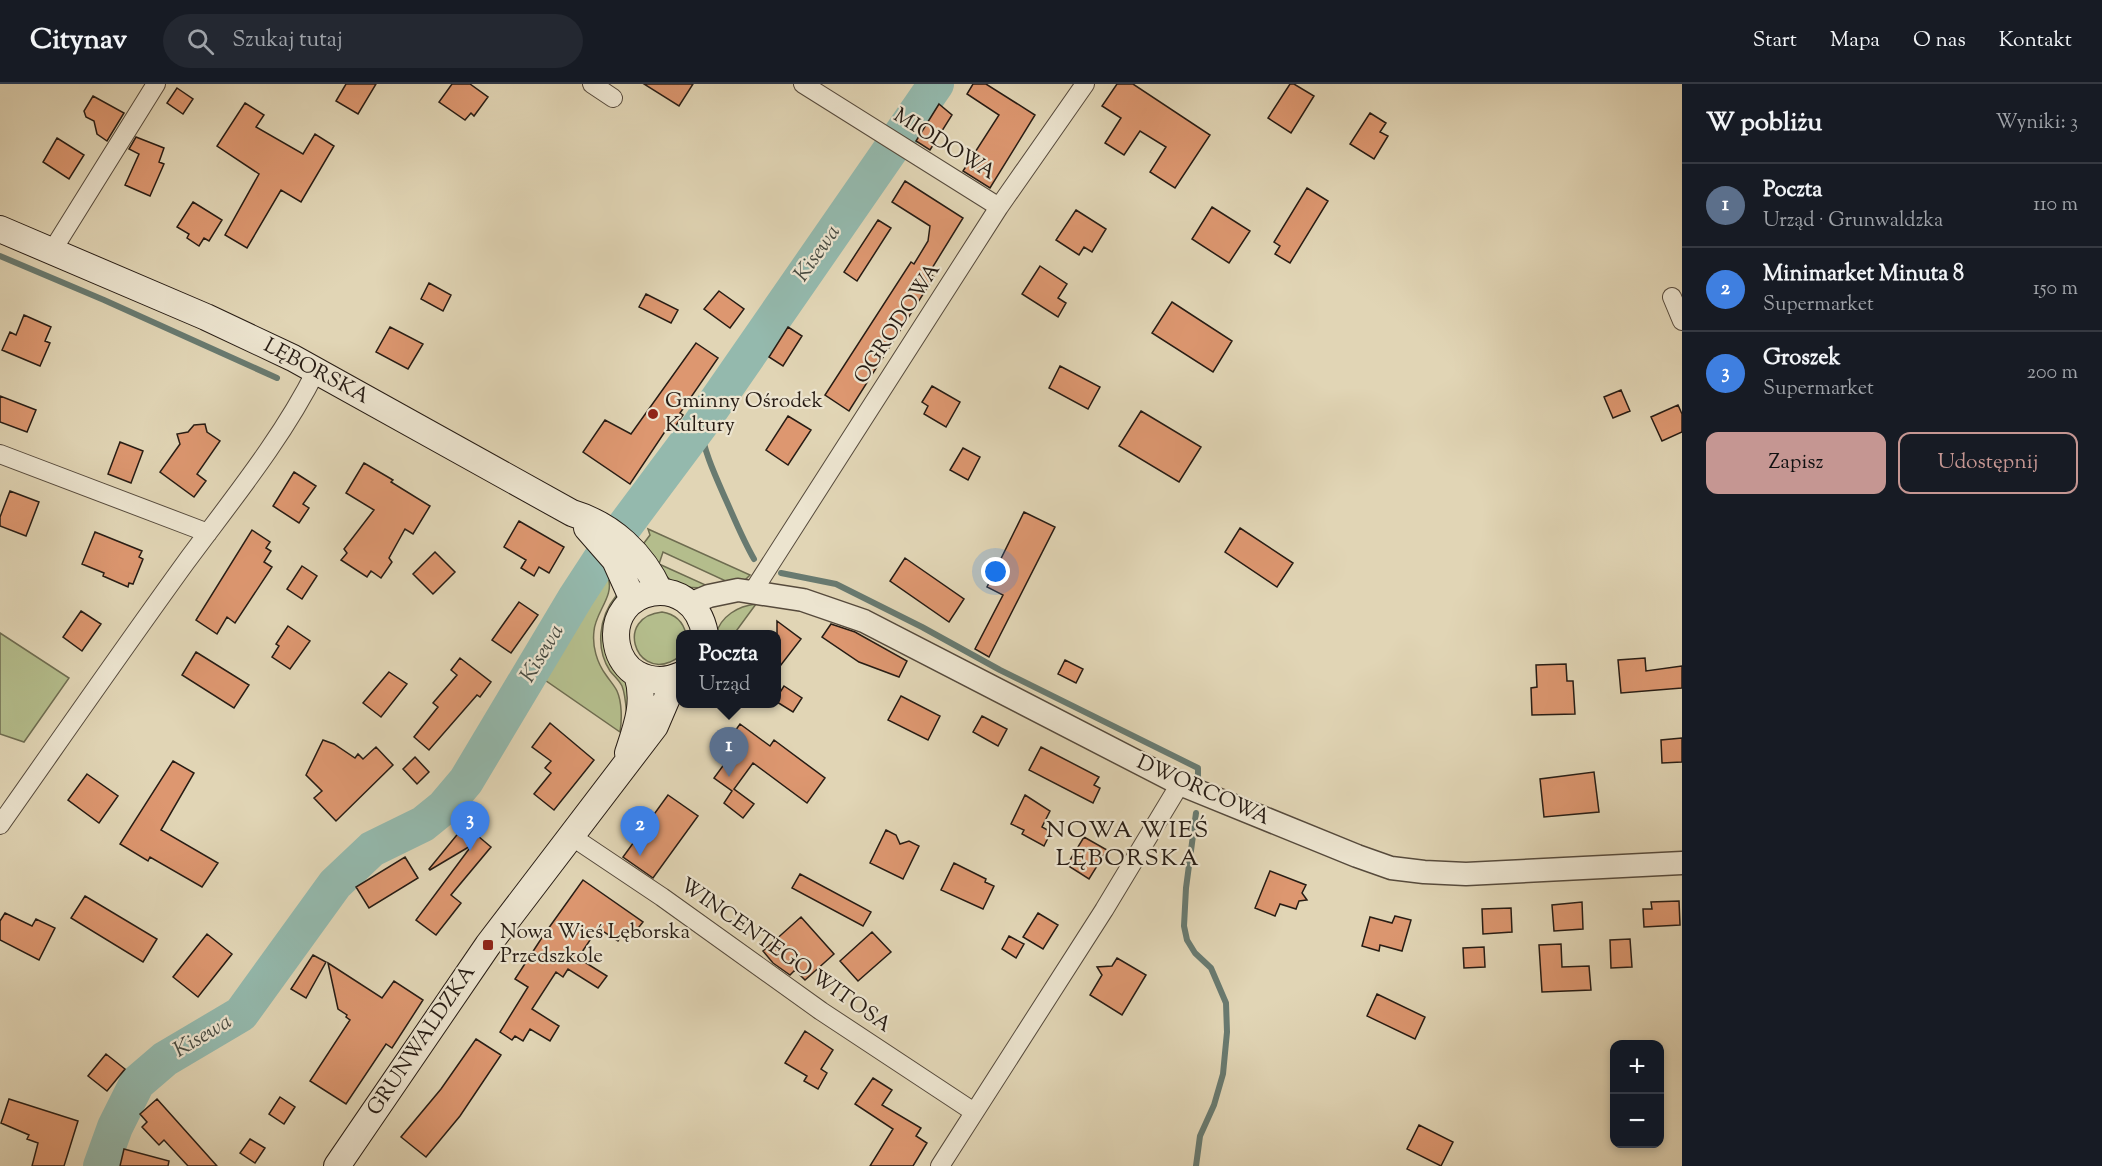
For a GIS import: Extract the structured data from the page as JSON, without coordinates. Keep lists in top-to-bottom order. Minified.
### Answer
{"streets":{"main road":["LĘBORSKA","GRUNWALDZKA"],"street":["MIODOWA","OGRODOWA","DWORCOWA","WINCENTEGO WITOSA"]},"crossings":[["MIODOWA","OGRODOWA"],["OGRODOWA","DWORCOWA"],["WINCENTEGO WITOSA","GRUNWALDZKA"]],"districts":["NOWA WIEŚ LĘBORSKA"],"water":["Kisewa"],"places":{"other":["Gminny Ośrodek Kultury"],"transit":["Nowa Wieś Lęborska Przedszkole"]},"page":{"header":"Citynav","search":"Szukaj tutaj","nav":["Start","Mapa","O nas","Kontakt"],"heading":["W pobliżu","Wyniki: 3"],"list":[{"mark":"1","name":"Poczta","note":"Urząd · Grunwaldzka","value":"110 m"},{"mark":"2","name":"Minimarket Minuta 8","note":"Supermarket","value":"150 m"},{"mark":"3","name":"Groszek","note":"Supermarket","value":"200 m"}],"buttons":["Zapisz","Udostępnij"],"popup":["Poczta","Urząd"],"pins":["1","3","2"],"map_buttons":["+","−"]}}
